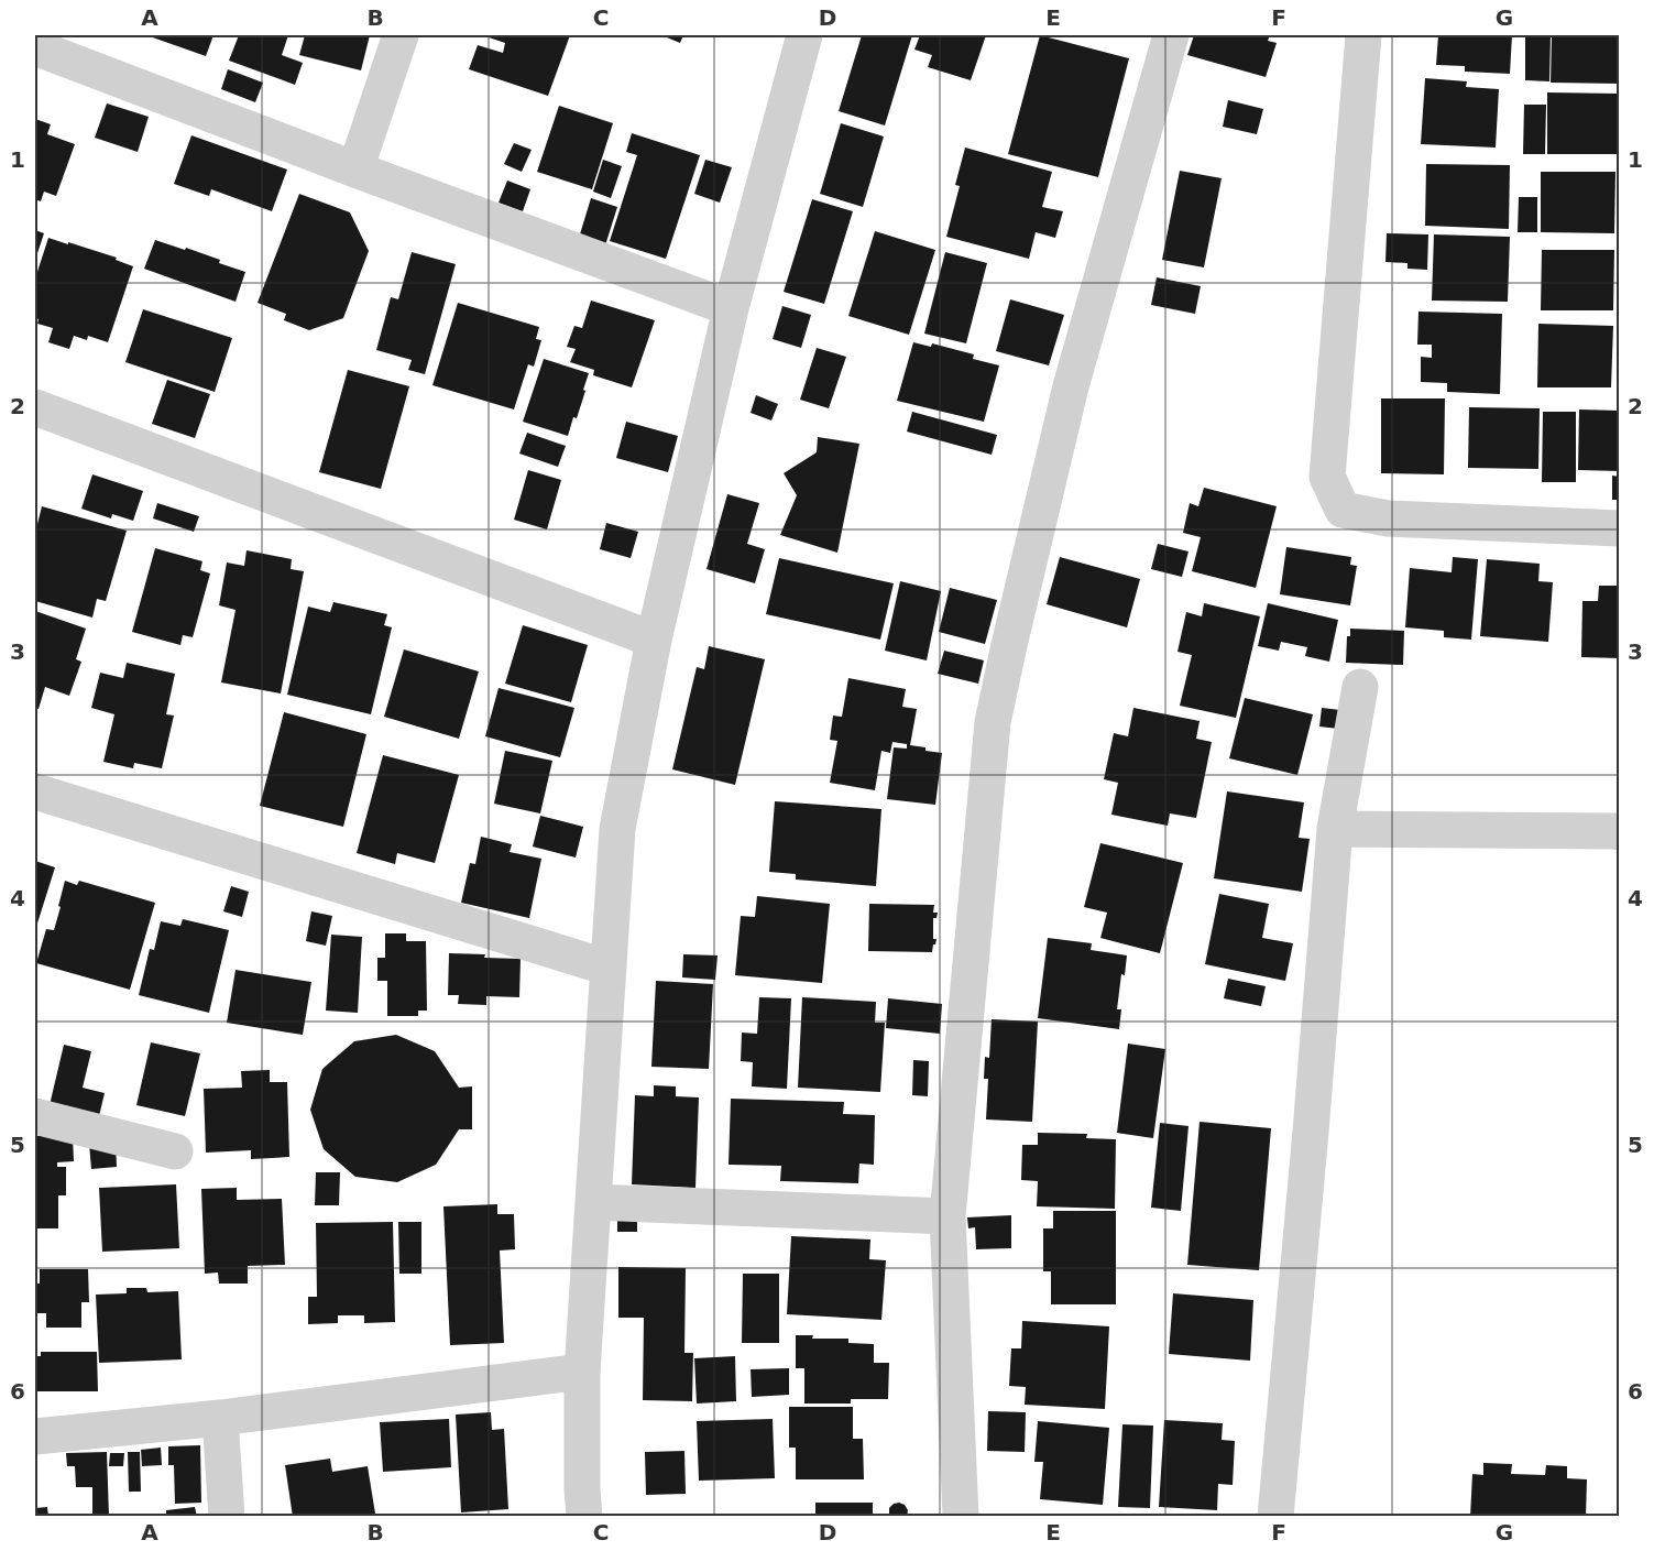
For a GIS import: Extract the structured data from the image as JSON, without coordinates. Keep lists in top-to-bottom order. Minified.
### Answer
{"grid":{"columns":["A","B","C","D","E","F","G"],"rows":["1","2","3","4","5","6"]}}
